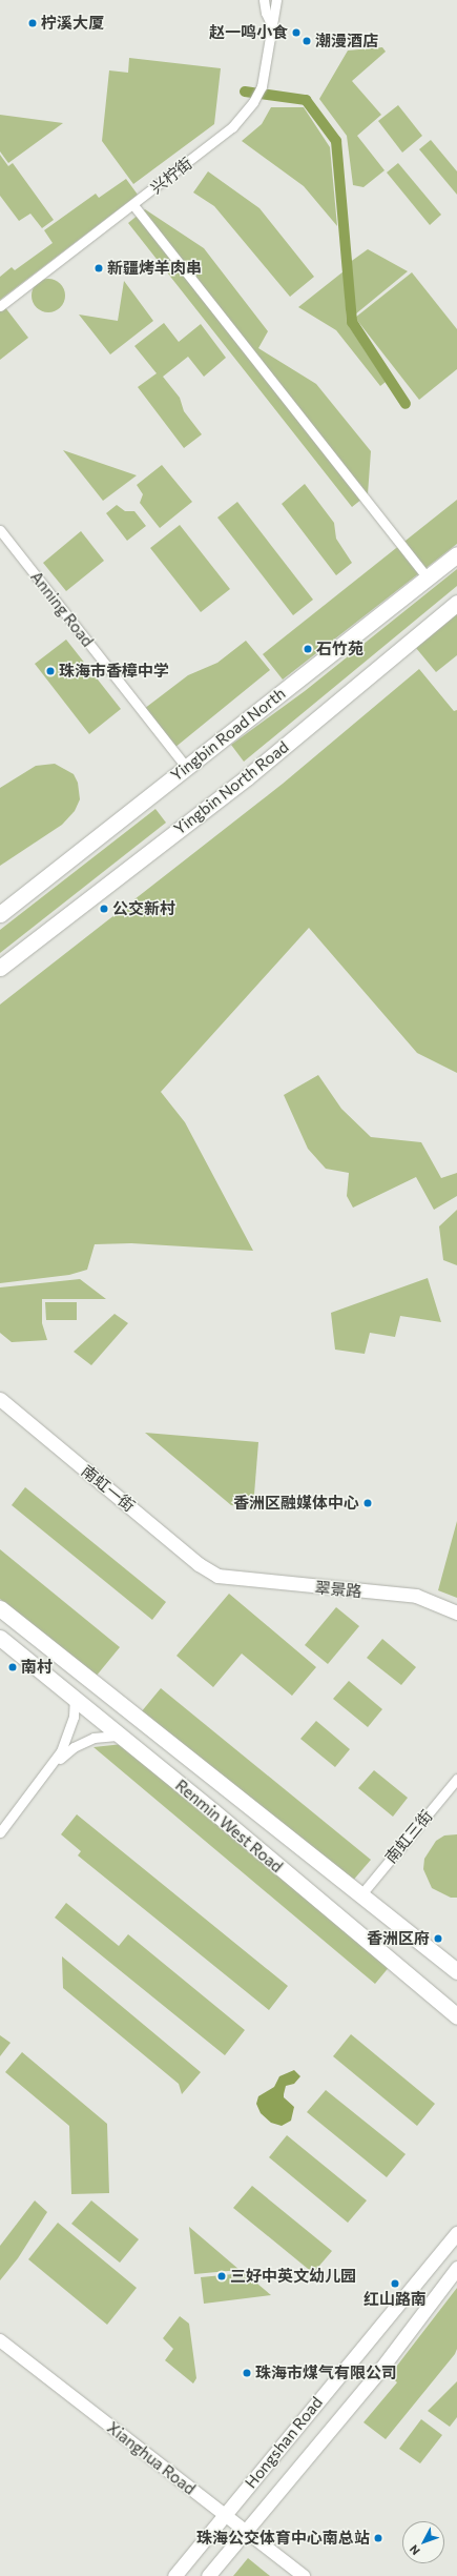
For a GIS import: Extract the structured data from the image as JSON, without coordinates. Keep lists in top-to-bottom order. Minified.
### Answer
{"streets":{"main road":["Yingbin Road North","Yingbin North Road","南虹一街","翠景路","Renmin West Road","Hongshan Road"],"street":["兴柠街","Anning Road","南虹三街","Xianghua Road"]},"crossings":[["Anning Road","Yingbin Road North"],["南虹一街","翠景路"],["Renmin West Road","南虹三街"],["Hongshan Road","Xianghua Road"]],"places":["柠溪大厦","赵一鸣小食","潮漫酒店","新疆烤羊肉串","石竹苑","珠海市香樟中学","公交新村","香洲区融媒体中心","南村","香洲区府","三好中英文幼儿园","红山路南","珠海市煤气有限公司","珠海公交体育中心南总站"],"north":"bottom left"}
